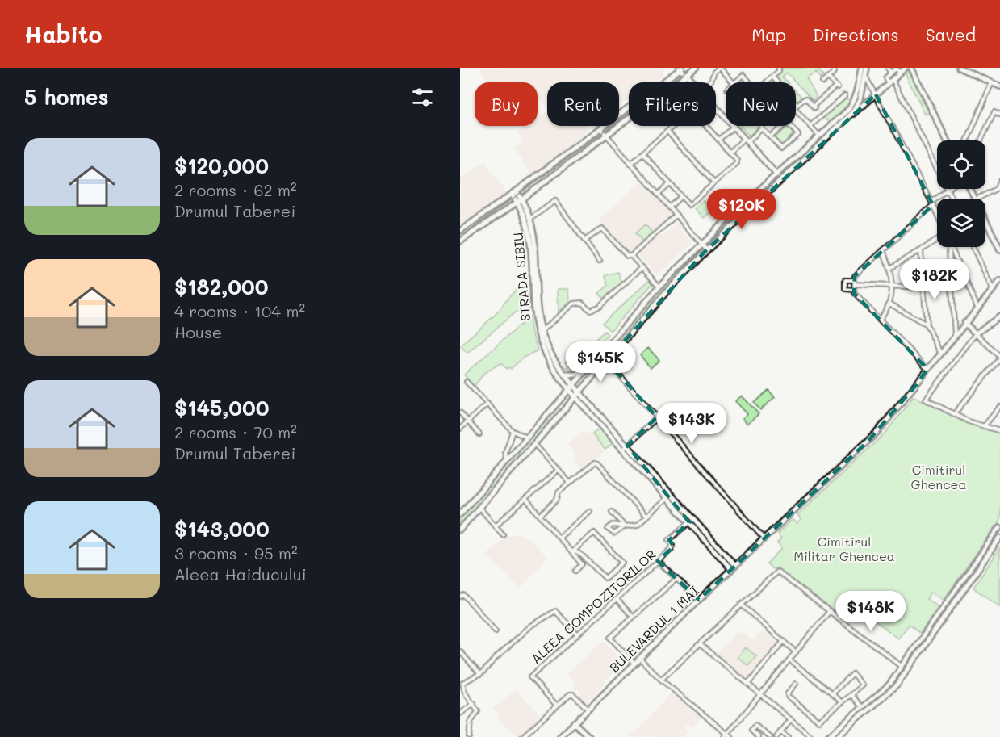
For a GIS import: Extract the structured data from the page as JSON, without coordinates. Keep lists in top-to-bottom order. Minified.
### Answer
{"streets":{"main road":["STRADA SIBIU","BULEVARDUL 1 MAI"],"street":["ALEEA COMPOZITORILOR"]},"crossings":[["STRADA SIBIU","ALEEA COMPOZITORILOR"],["STRADA SIBIU","BULEVARDUL 1 MAI"]],"parks":["Cimitirul Ghencea","Cimitirul Militar Ghencea"],"page":{"header":"Habito","nav":["Map","Directions","Saved"],"heading":"5 homes","chip":["Buy","Rent","Filters","New"],"list":[{"name":"$120,000","note":"2 rooms · 62 m² · Drumul Taberei"},{"name":"$182,000","note":"4 rooms · 104 m² · House"},{"name":"$145,000","note":"2 rooms · 70 m² · Drumul Taberei"},{"name":"$143,000","note":"3 rooms · 95 m² · Aleea Haiducului"}],"price":["$120K","$182K","$145K","$143K","$148K"]}}
